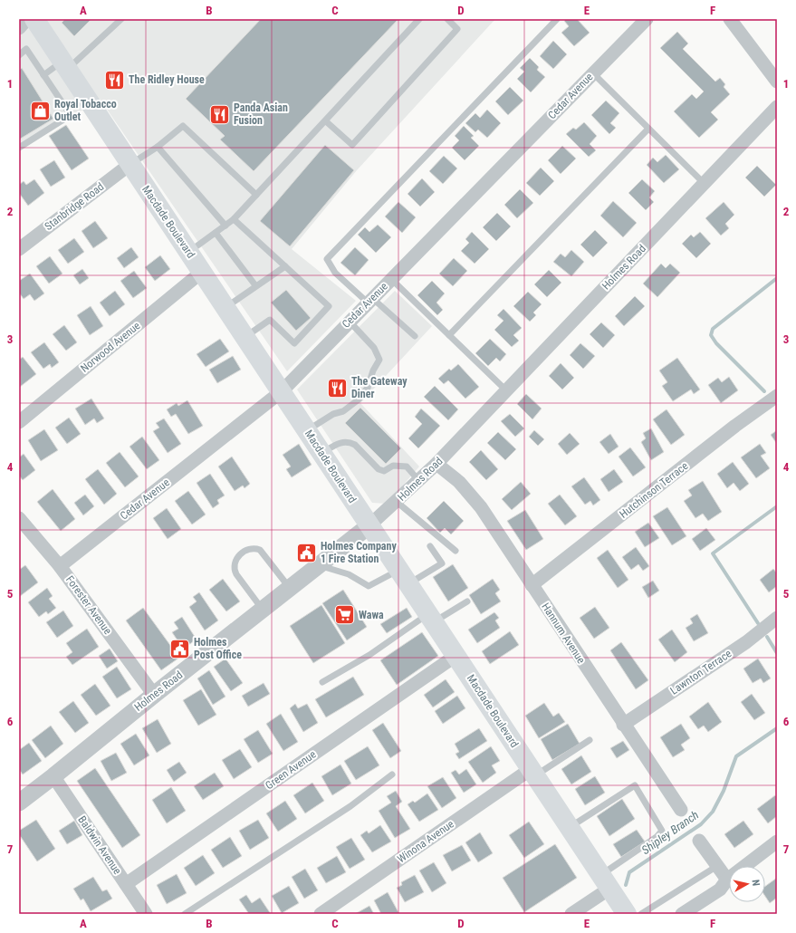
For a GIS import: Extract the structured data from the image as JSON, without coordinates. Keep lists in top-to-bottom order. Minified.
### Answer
{"streets":{"main road":["Macdade Boulevard"],"street":["Cedar Avenue","Stanbridge Road","Holmes Road","Norwood Avenue","Hutchinson Terrace","Forester Avenue","Hannum Avenue","Lawnton Terrace","Green Avenue","Winona Avenue","Baldwin Avenue"]},"crossings":[["Cedar Avenue","Macdade Boulevard"],["Cedar Avenue","Forester Avenue"],["Stanbridge Road","Macdade Boulevard"],["Macdade Boulevard","Holmes Road"],["Macdade Boulevard","Norwood Avenue"],["Macdade Boulevard","Green Avenue"],["Macdade Boulevard","Winona Avenue"],["Holmes Road","Forester Avenue"],["Holmes Road","Hannum Avenue"],["Holmes Road","Baldwin Avenue"],["Hutchinson Terrace","Hannum Avenue"],["Hannum Avenue","Lawnton Terrace"],["Green Avenue","Baldwin Avenue"]],"water":["Shipley Branch"],"places":{"restaurant":["The Ridley House","Panda Asian Fusion","The Gateway Diner"],"shop":["Royal Tobacco Outlet"],"public building":["Holmes Company 1 Fire Station","Holmes Post Office"],"supermarket":["Wawa"]},"north":"right","grid":{"columns":["A","B","C","D","E","F"],"rows":["1","2","3","4","5","6","7"]}}
